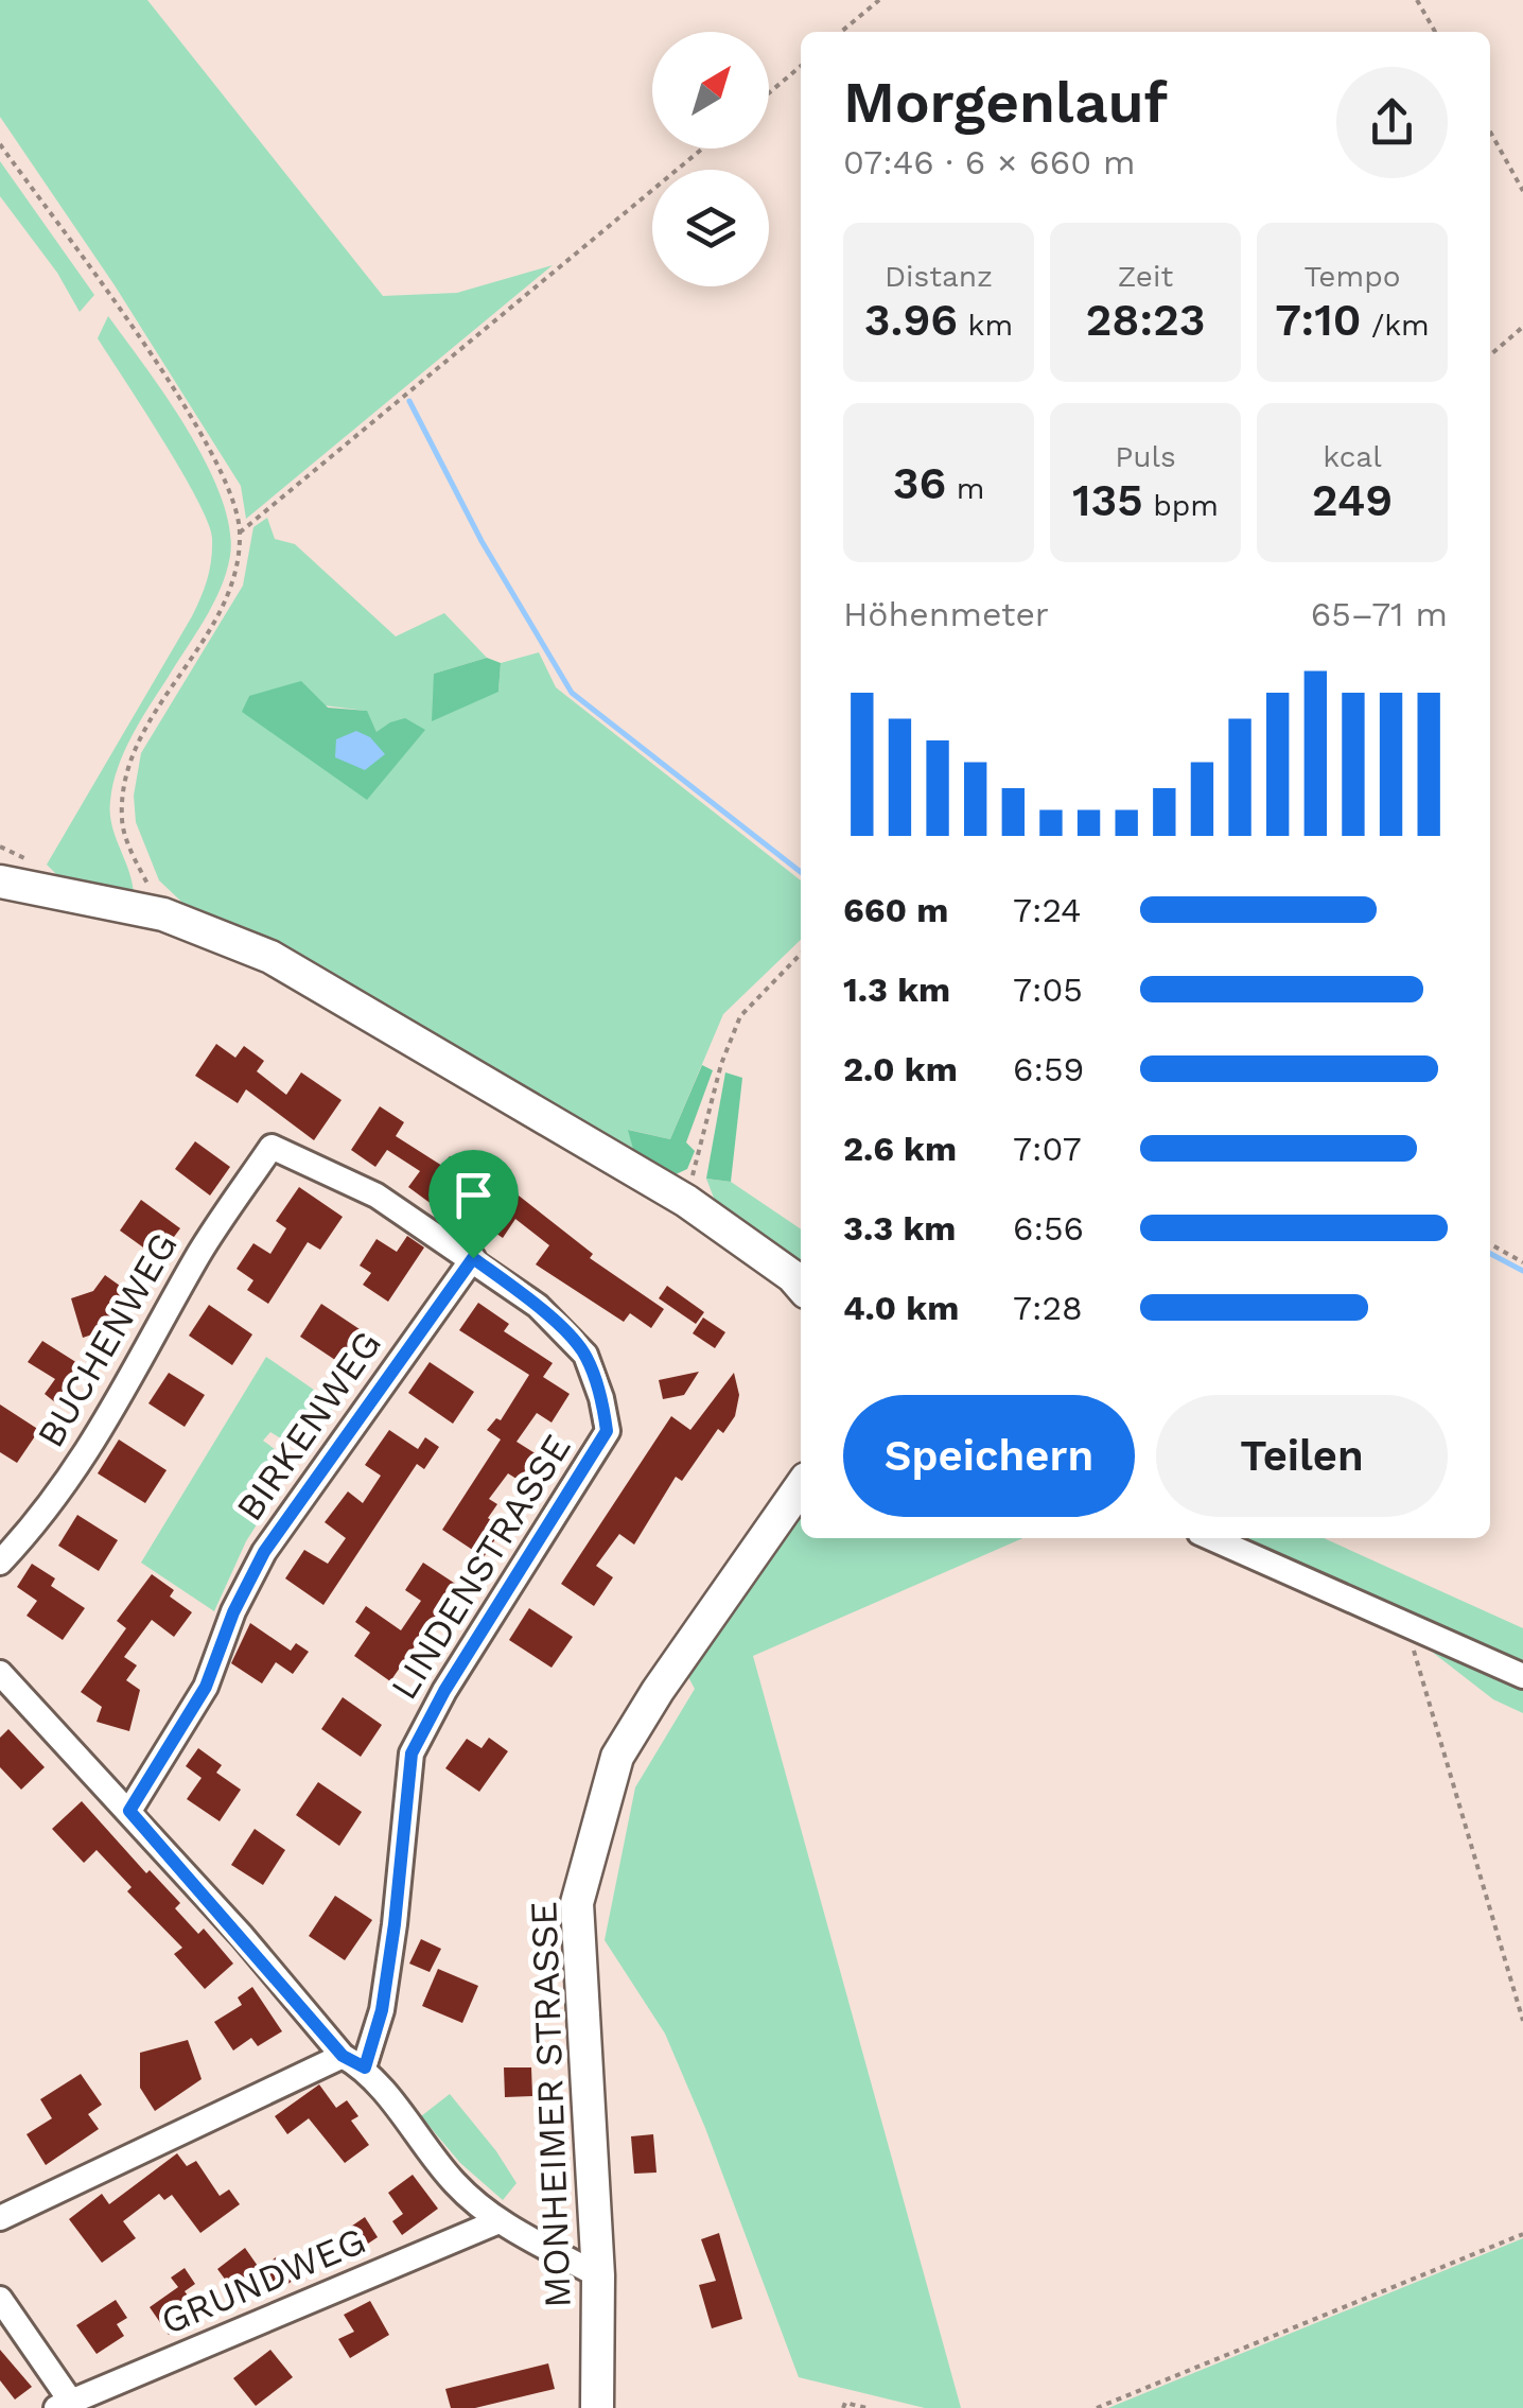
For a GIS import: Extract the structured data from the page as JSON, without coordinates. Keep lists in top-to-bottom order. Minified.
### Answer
{"streets":{"main road":["MONHEIMER STRASSE"],"street":["BUCHENWEG","BIRKENWEG","LINDENSTRASSE","GRUNDWEG"]},"crossings":[["BUCHENWEG","LINDENSTRASSE"],["BIRKENWEG","LINDENSTRASSE"]],"north":"top right","page":{"heading":["Morgenlauf","07:46 · 6 × 660 m"],"stats":[["Distanz","3.96 km"],["Zeit","28:23"],["Tempo","7:10 /km"],["36 m"],["Puls","135 bpm"],["kcal","249"]],"chart":["Höhenmeter","65–71 m"],"list":[{"name":"660 m","note":"7:24"},{"name":"1.3 km","note":"7:05"},{"name":"2.0 km","note":"6:59"},{"name":"2.6 km","note":"7:07"},{"name":"3.3 km","note":"6:56"},{"name":"4.0 km","note":"7:28"}],"buttons":["Speichern","Teilen"]}}
